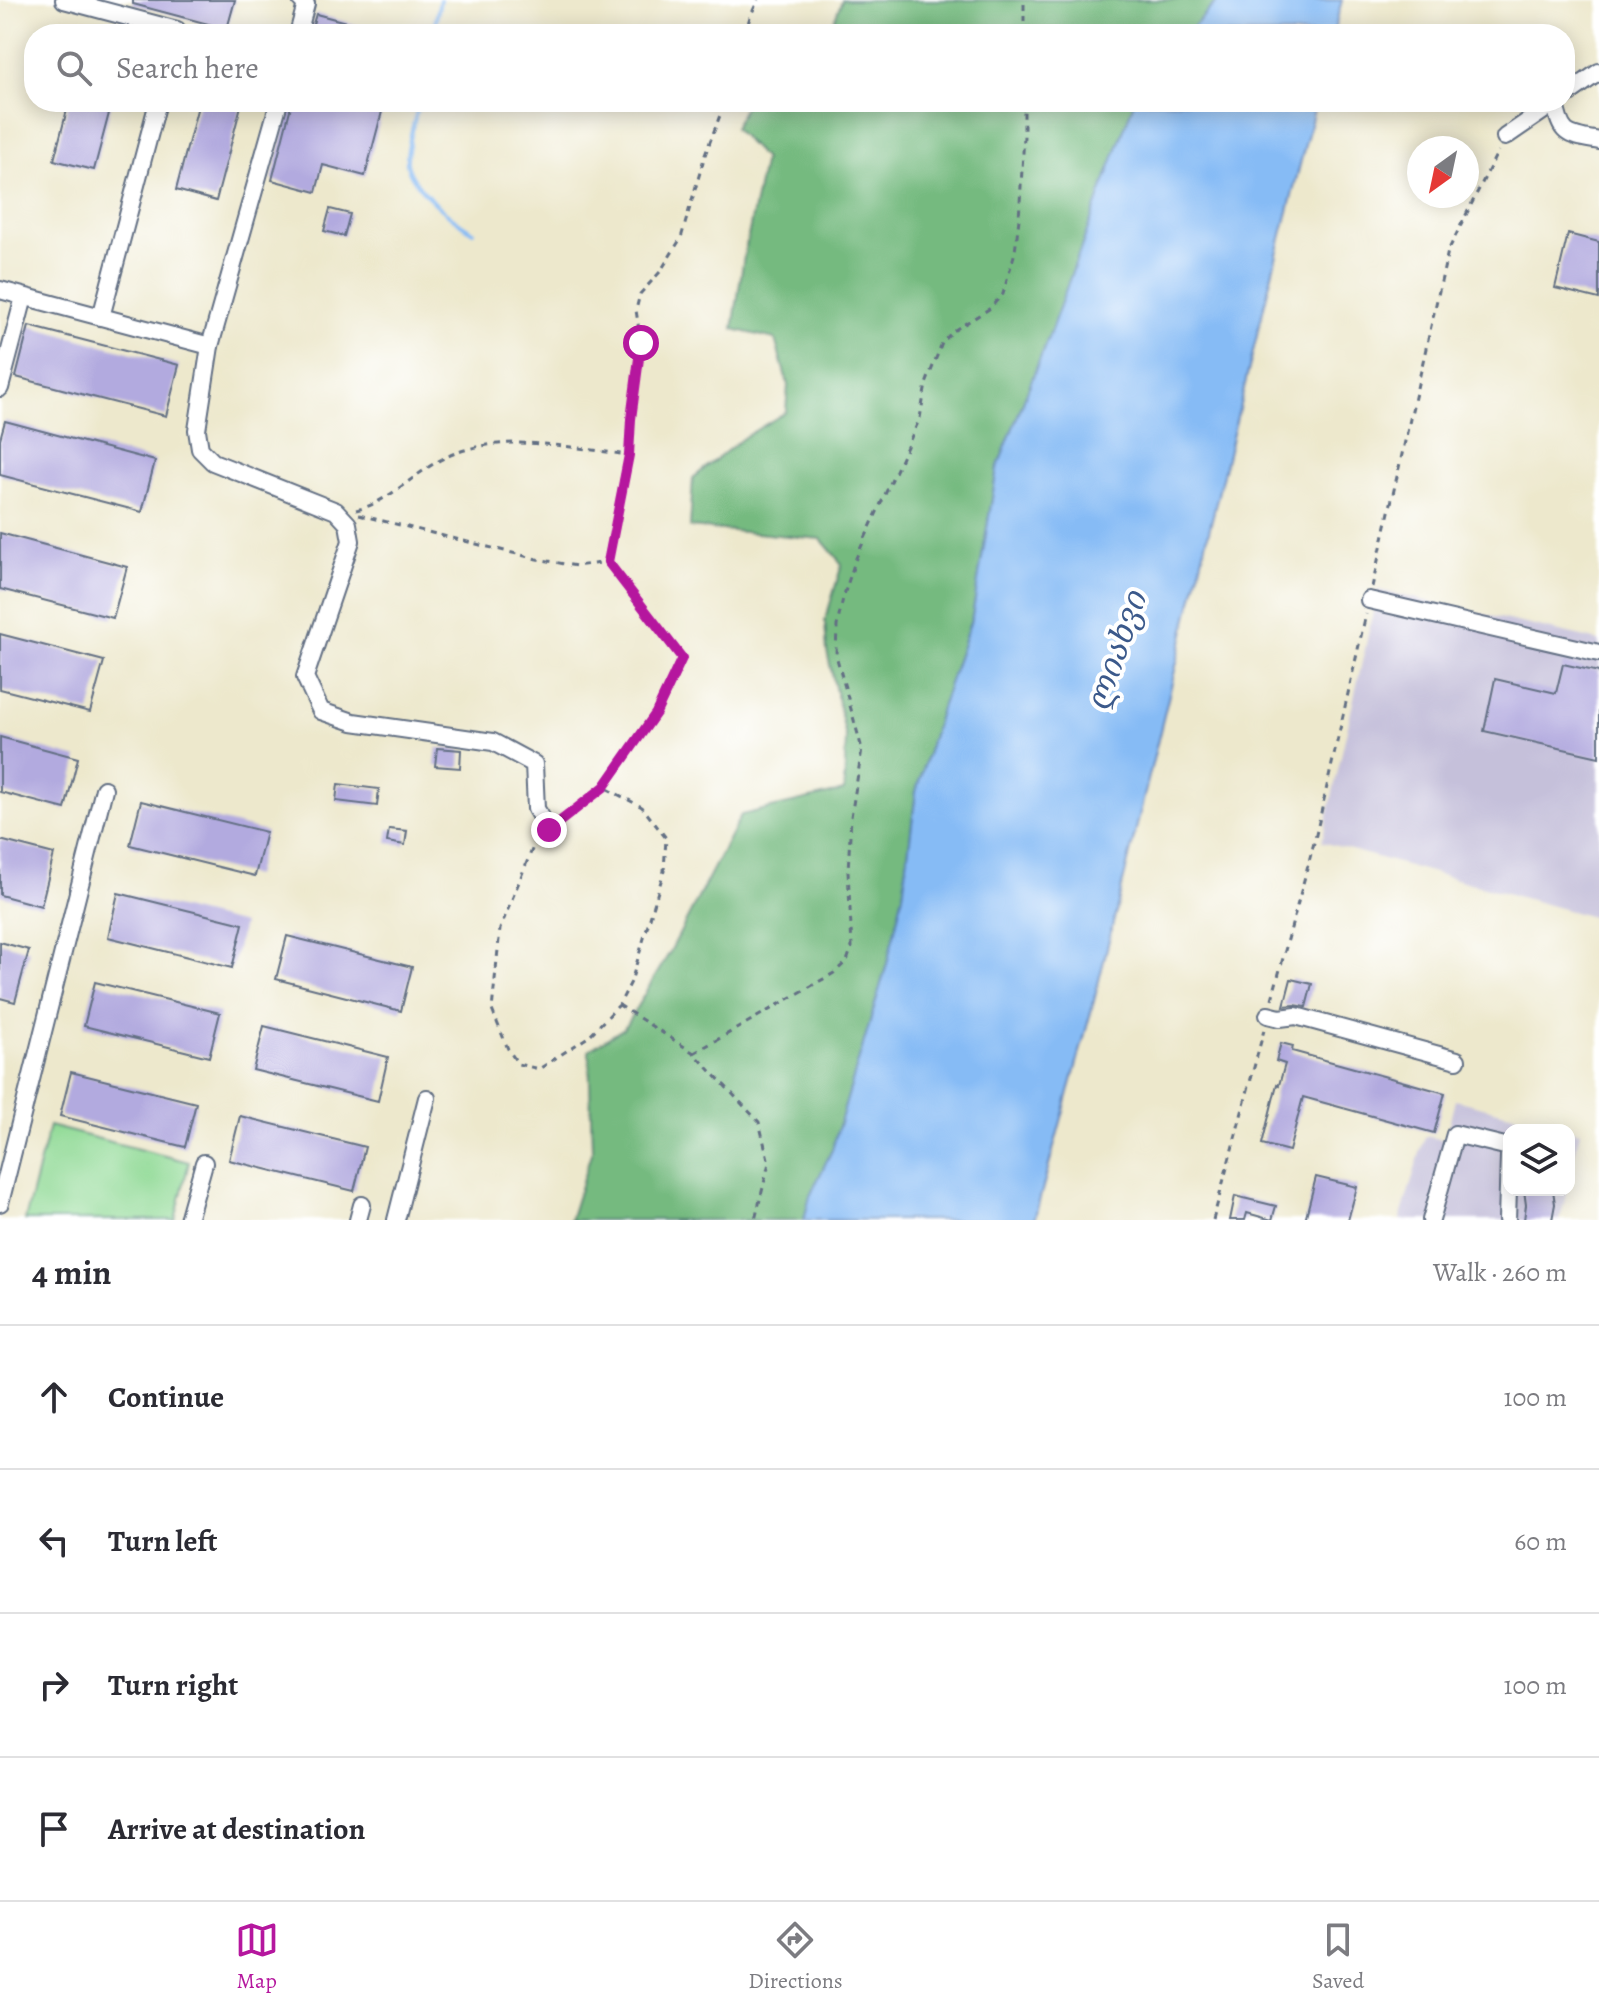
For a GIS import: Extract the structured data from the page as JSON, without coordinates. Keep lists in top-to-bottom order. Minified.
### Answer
{"water":["ლიახვი"],"north":"bottom left","page":{"search":"Search here","heading":["4 min","Walk · 260 m"],"list":[["Continue","100 m"],["Turn left","60 m"],["Turn right","100 m"],"Arrive at destination"],"nav":["Map","Directions","Saved"]}}
